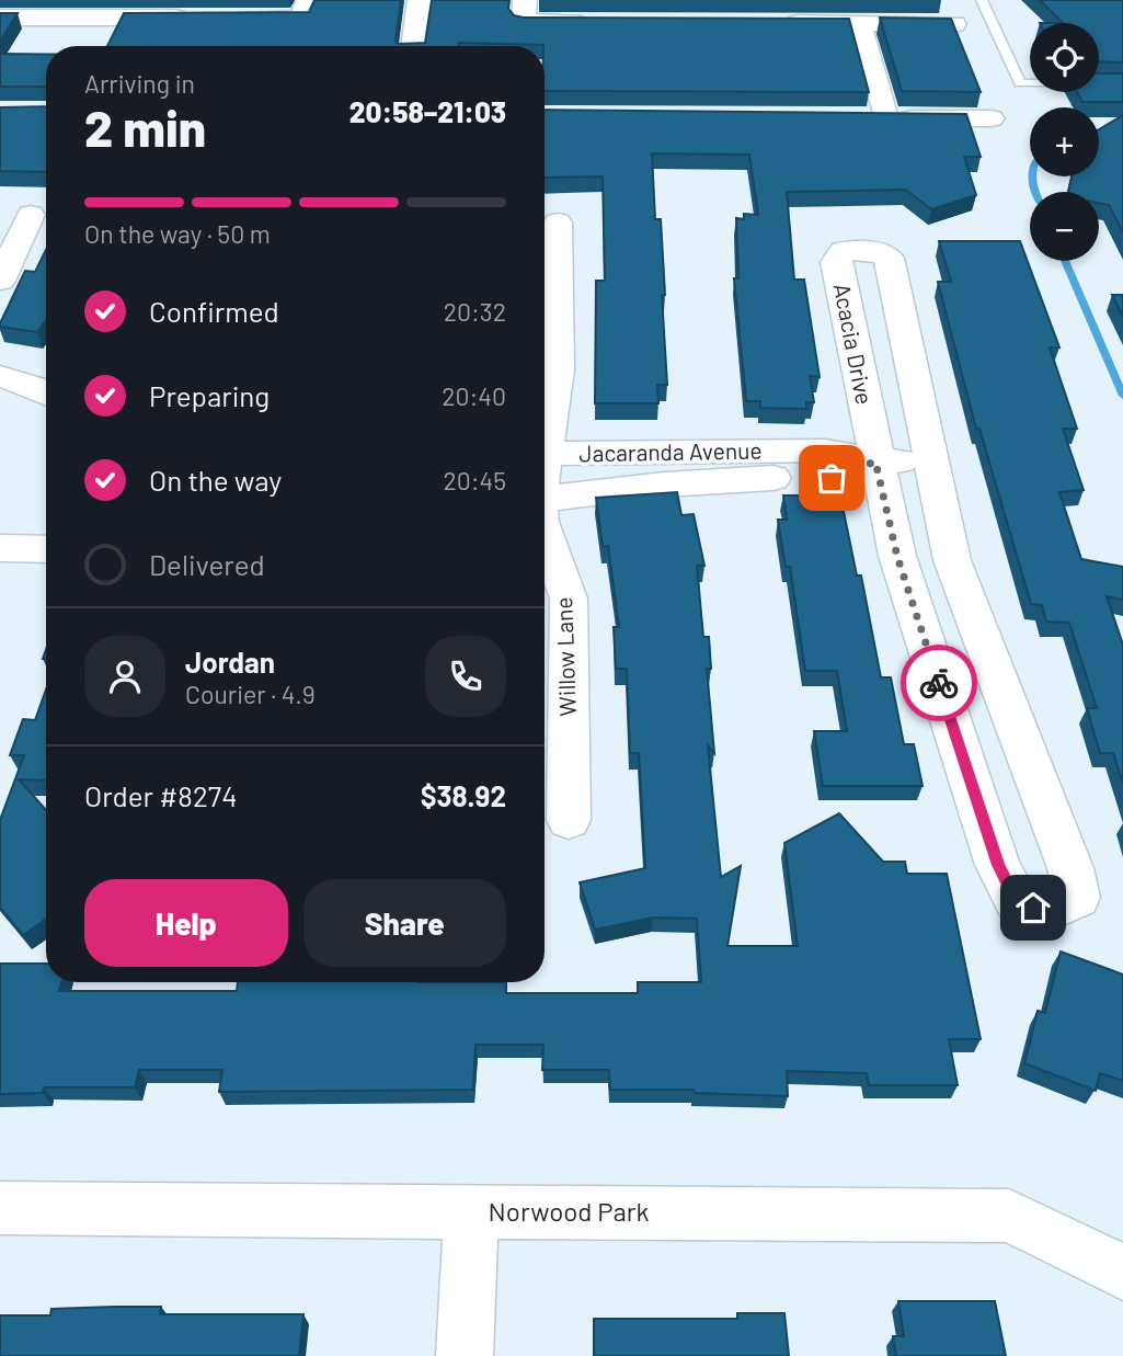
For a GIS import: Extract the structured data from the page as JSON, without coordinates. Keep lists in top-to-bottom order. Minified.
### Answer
{"streets":{"street":["Acacia Drive","Jacaranda Avenue","Willow Lane","Norwood Park"]},"crossings":[["Acacia Drive","Jacaranda Avenue"]],"page":{"map_buttons":["+","−"],"heading":["2 min","Arriving in","20:58–21:03"],"panel":["Jordan","Courier · 4.9","Order #8274","$38.92"],"bar":"On the way · 50 m","list":[["Confirmed","20:32"],["Preparing","20:40"],["On the way","20:45"],"Delivered"],"buttons":["Help","Share"]}}
